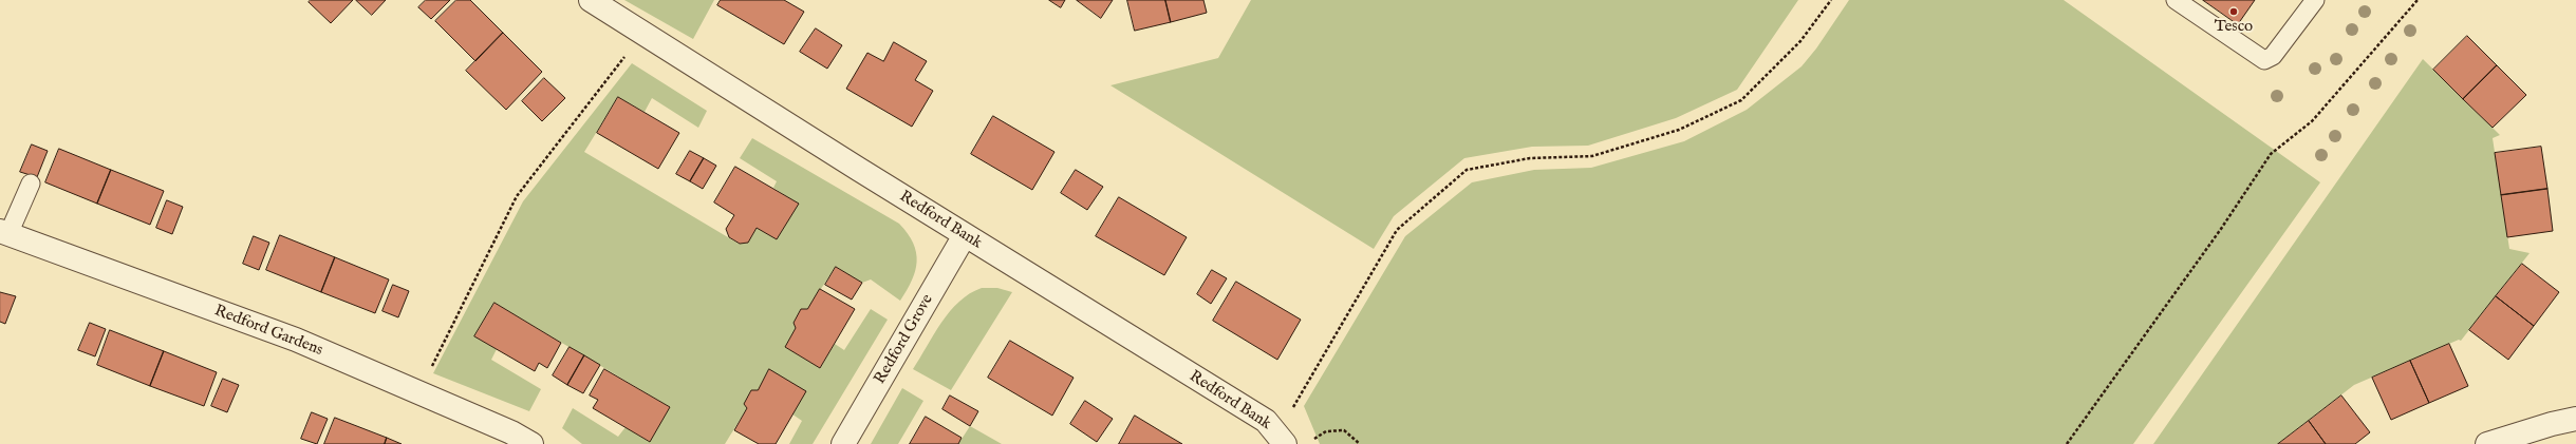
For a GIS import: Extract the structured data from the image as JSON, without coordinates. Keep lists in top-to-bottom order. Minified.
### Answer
{"streets":{"street":["Redford Bank","Redford Gardens","Redford Grove"]},"crossings":[["Redford Bank","Redford Grove"]],"places":["Tesco"]}
